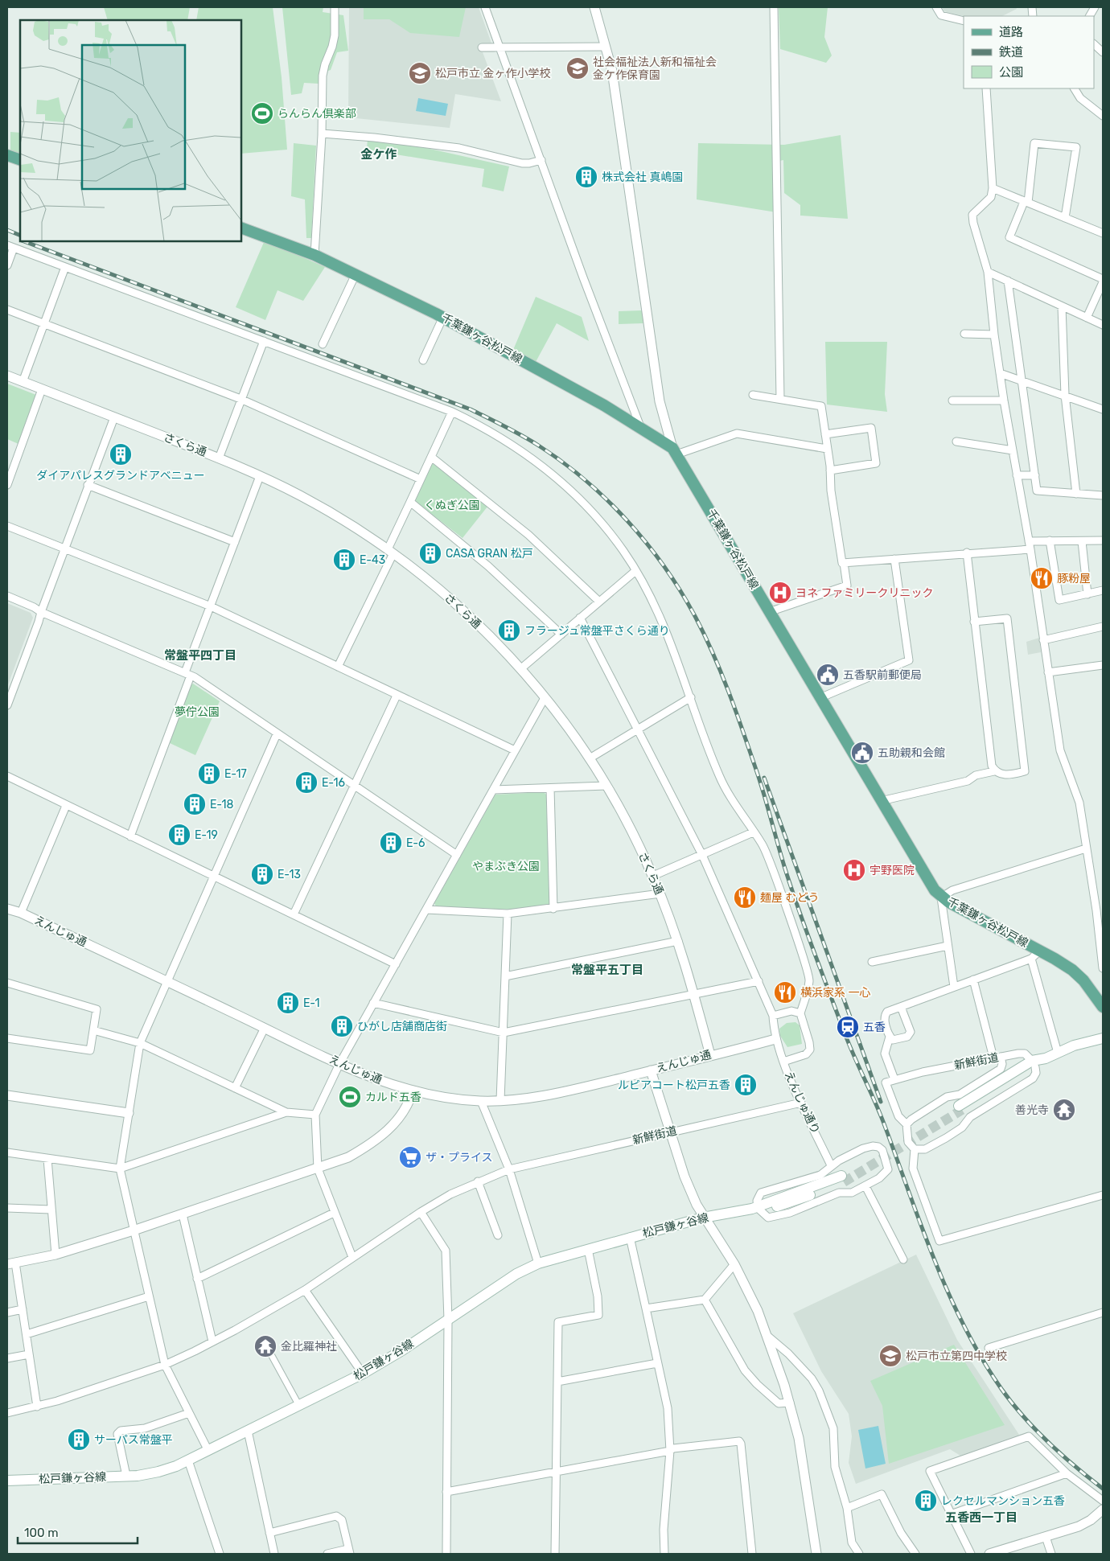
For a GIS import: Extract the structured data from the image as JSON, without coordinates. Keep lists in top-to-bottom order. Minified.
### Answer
{"streets":{"main road":["千葉鎌ヶ谷松戸線","松戸鎌ヶ谷線"],"street":["さくら通","えんじゅ通","新鮮街道","えんじゅ通り"]},"crossings":[["さくら通","えんじゅ通"],["えんじゅ通","えんじゅ通り"],["新鮮街道","えんじゅ通り"]],"districts":["金ケ作","常盤平四丁目","常盤平五丁目","五香西一丁目"],"parks":["くぬぎ公園","夢佇公園","やまぶき公園"],"places":{"school or university":["社会福祉法人新和福祉会 金ケ作保育園","松戸市立 金ヶ作小学校","松戸市立第四中学校"],"sports":["らんらん倶楽部","カルド五香"],"building":["株式会社 真嶋園","ダイアパレスグランドアベニュー","CASA GRAN 松戸","E-43","フラージュ常盤平さくら通り","E-17","E-16","E-18","E-19","E-6","E-13","E-1","ひがし店舗商店街","ルピアコート松戸五香","サーパス常盤平","レクセルマンション五香"],"restaurant":["豚粉屋","麺屋 むどう","横浜家系 一心"],"hospital":["ヨネ ファミリークリニック","宇野医院"],"public building":["五香駅前郵便局","五助親和会館"],"station":["五香"],"temple":["善光寺","金比羅神社"],"supermarket":["ザ・プライス"]},"legend":["道路","鉄道","公園"],"scale_bar":"100 m"}
